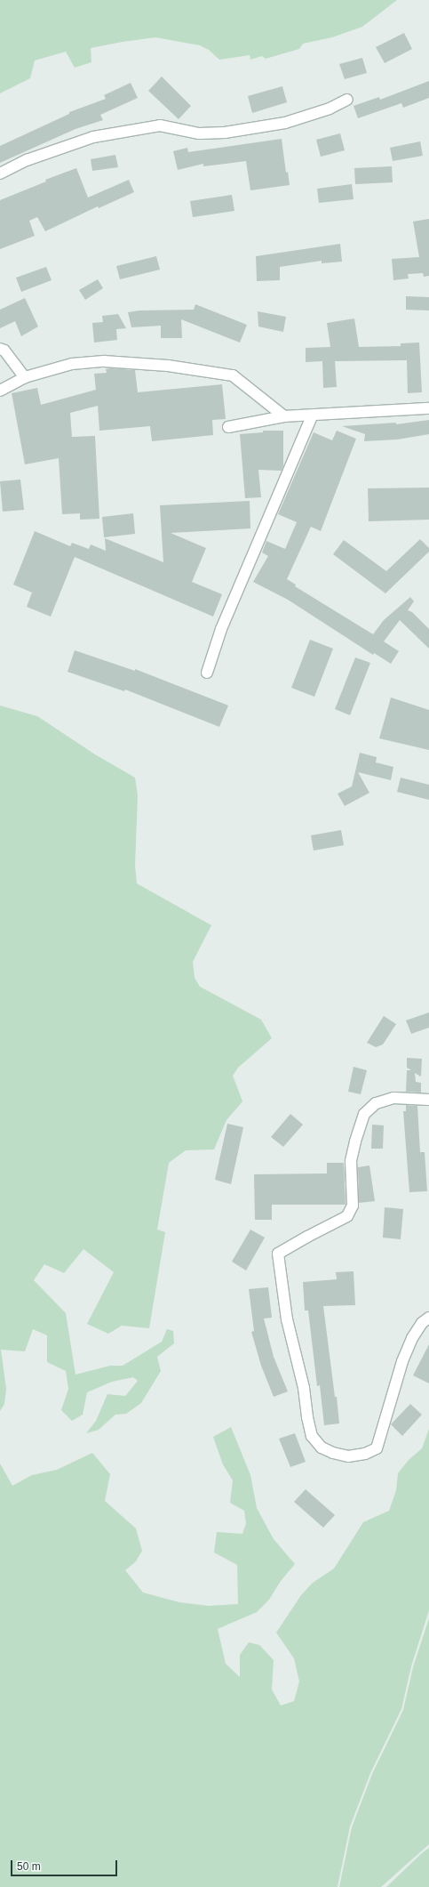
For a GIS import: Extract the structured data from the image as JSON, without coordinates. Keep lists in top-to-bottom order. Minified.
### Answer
{"scale_bar":"50 m"}
